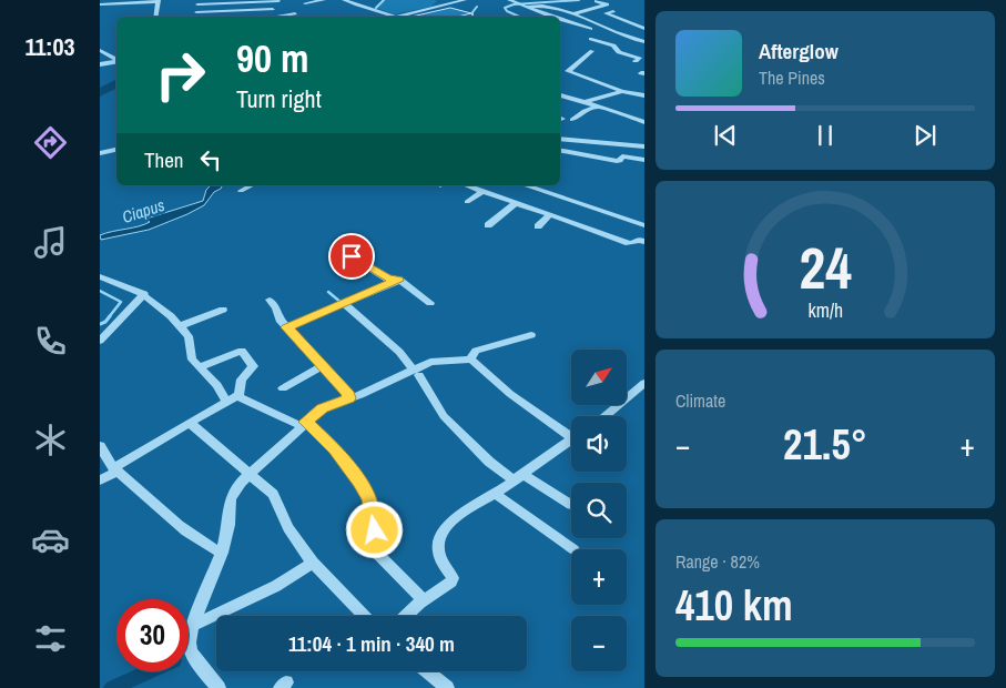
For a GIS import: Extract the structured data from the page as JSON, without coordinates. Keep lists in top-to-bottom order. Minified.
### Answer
{"water":["Ciapus"],"north":"top right","page":{"tabs":"11:03","turn":["90 m","Turn right"],"song":["Afterglow","The Pines"],"then":"Then","map_buttons":["+","−"],"tile":["Climate",["Range · 82%","410 km"]],"heat":["−","21.5°","+"],"limit":"30","trip":"11:04 · 1 min · 340 m","gauge":["24","km/h"]}}
